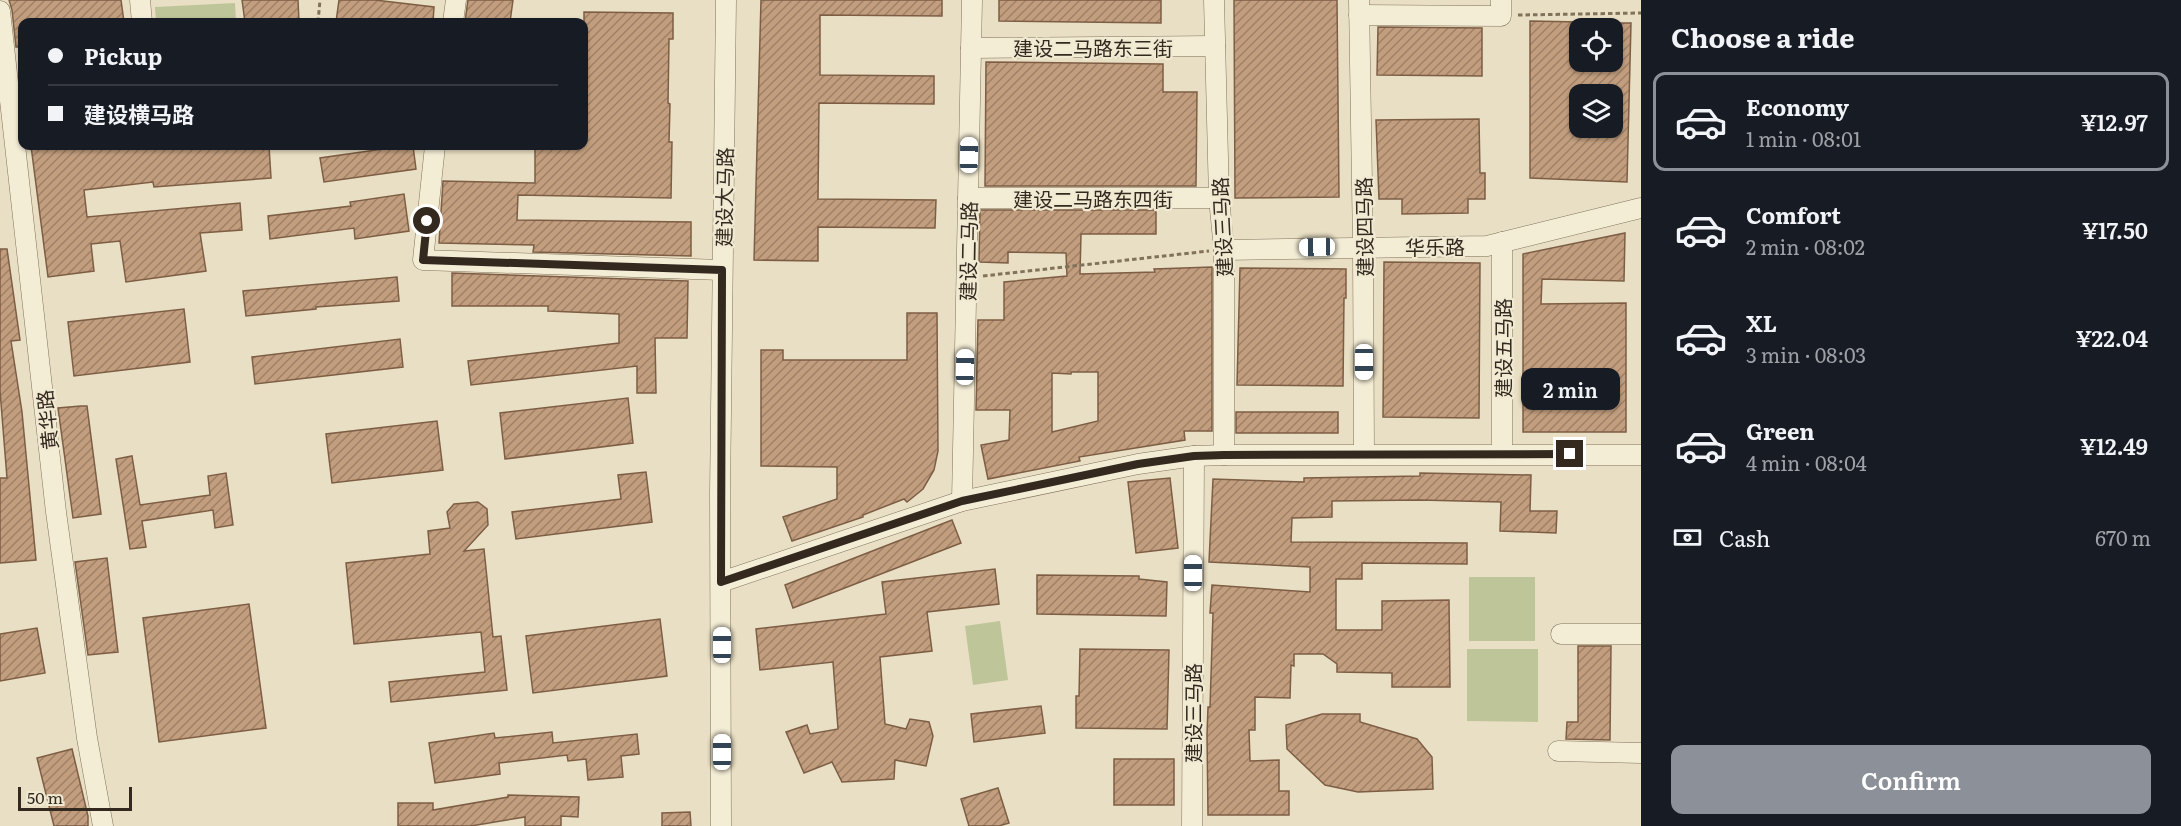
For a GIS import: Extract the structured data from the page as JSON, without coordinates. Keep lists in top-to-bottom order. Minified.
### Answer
{"streets":{"street":["建设二马路东三街","建设大马路","建设二马路东四街","建设三马路","建设四马路","华乐路","建设二马路","建设五马路","黄华路"]},"crossings":[["建设二马路东三街","建设三马路"],["建设二马路东三街","建设二马路"],["建设二马路东四街","建设三马路"],["建设二马路东四街","建设二马路"],["建设三马路","华乐路"],["建设四马路","华乐路"],["华乐路","建设五马路"]],"scale_bar":"50 m","page":{"heading":"Choose a ride","banner":["Pickup","建设横马路"],"list":[{"name":"Economy","note":"1 min · 08:01","value":"¥12.97"},{"name":"Comfort","note":"2 min · 08:02","value":"¥17.50"},{"name":"XL","note":"3 min · 08:03","value":"¥22.04"},{"name":"Green","note":"4 min · 08:04","value":"¥12.49"}],"bubble":"2 min","pay":["Cash","670 m"],"buttons":"Confirm","scale":"50 m"}}
